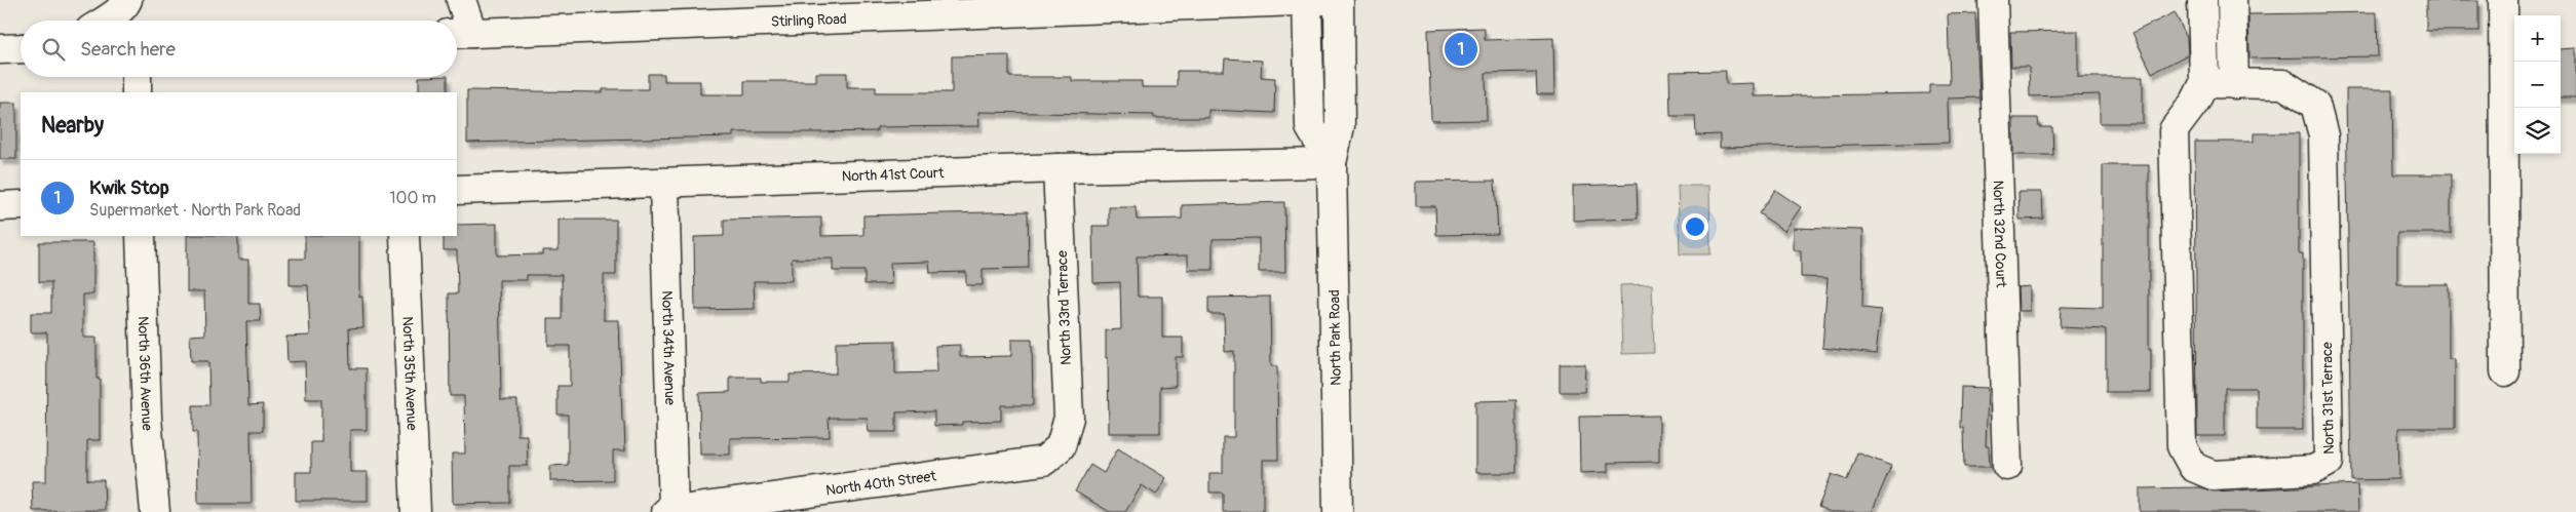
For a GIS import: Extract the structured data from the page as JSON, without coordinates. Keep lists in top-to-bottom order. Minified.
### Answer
{"streets":{"street":["Stirling Road","North 41st Court","North 32nd Court","North 33rd Terrace","North Park Road","North 34th Avenue","North 36th Avenue","North 35th Avenue","North 31st Terrace","North 40th Street"]},"crossings":[["Stirling Road","North Park Road"],["North 41st Court","North 33rd Terrace"],["North 41st Court","North Park Road"],["North 41st Court","North 34th Avenue"],["North 33rd Terrace","North 40th Street"],["North 34th Avenue","North 40th Street"]],"page":{"map_buttons":["+","−"],"search":"Search here","pins":"1","heading":"Nearby","list":[{"mark":"1","name":"Kwik Stop","note":"Supermarket · North Park Road","value":"100 m"}]}}
